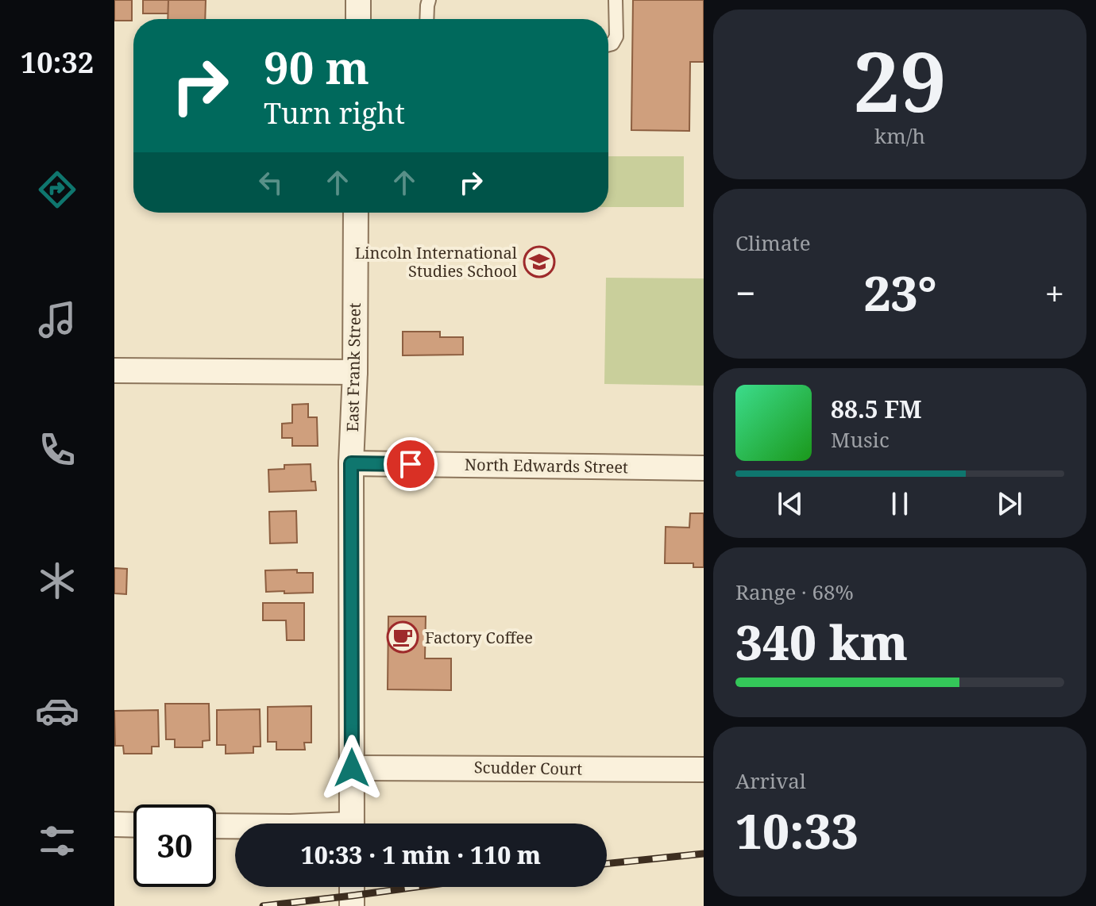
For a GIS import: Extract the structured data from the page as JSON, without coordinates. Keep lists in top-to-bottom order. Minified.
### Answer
{"streets":{"street":["East Frank Street","North Edwards Street","Scudder Court"]},"crossings":[["East Frank Street","North Edwards Street"],["East Frank Street","Scudder Court"]],"places":{"school or university":["Lincoln International Studies School"],"cafe":["Factory Coffee"]},"page":{"tabs":"10:32","tile":[["29","km/h"],"Climate",["Range · 68%","340 km"],["Arrival","10:33"]],"turn":["90 m","Turn right"],"heat":["−","23°","+"],"song":["88.5 FM","Music"],"limit":"30","trip":"10:33 · 1 min · 110 m"}}
